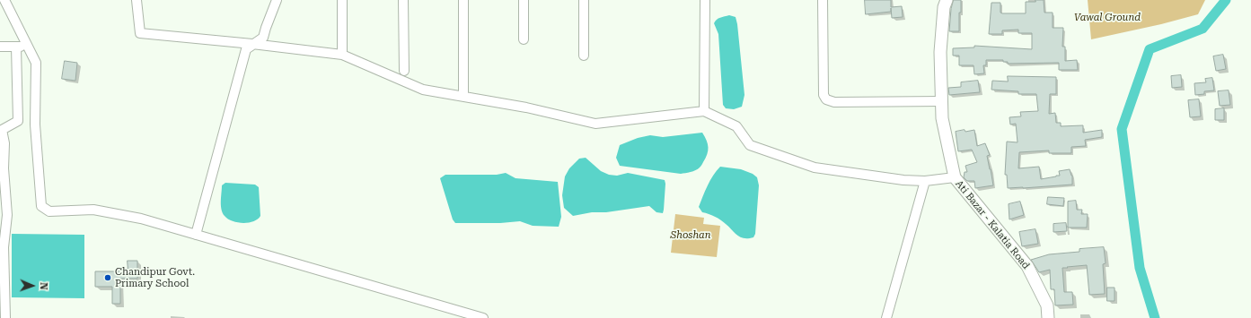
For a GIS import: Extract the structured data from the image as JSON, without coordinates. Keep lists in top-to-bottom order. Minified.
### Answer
{"streets":{"main road":["Ati Bazar - Kalatia Road"]},"parks":["Vawal Ground","Shoshan"],"places":["Chandipur Govt. Primary School"],"north":"right"}
